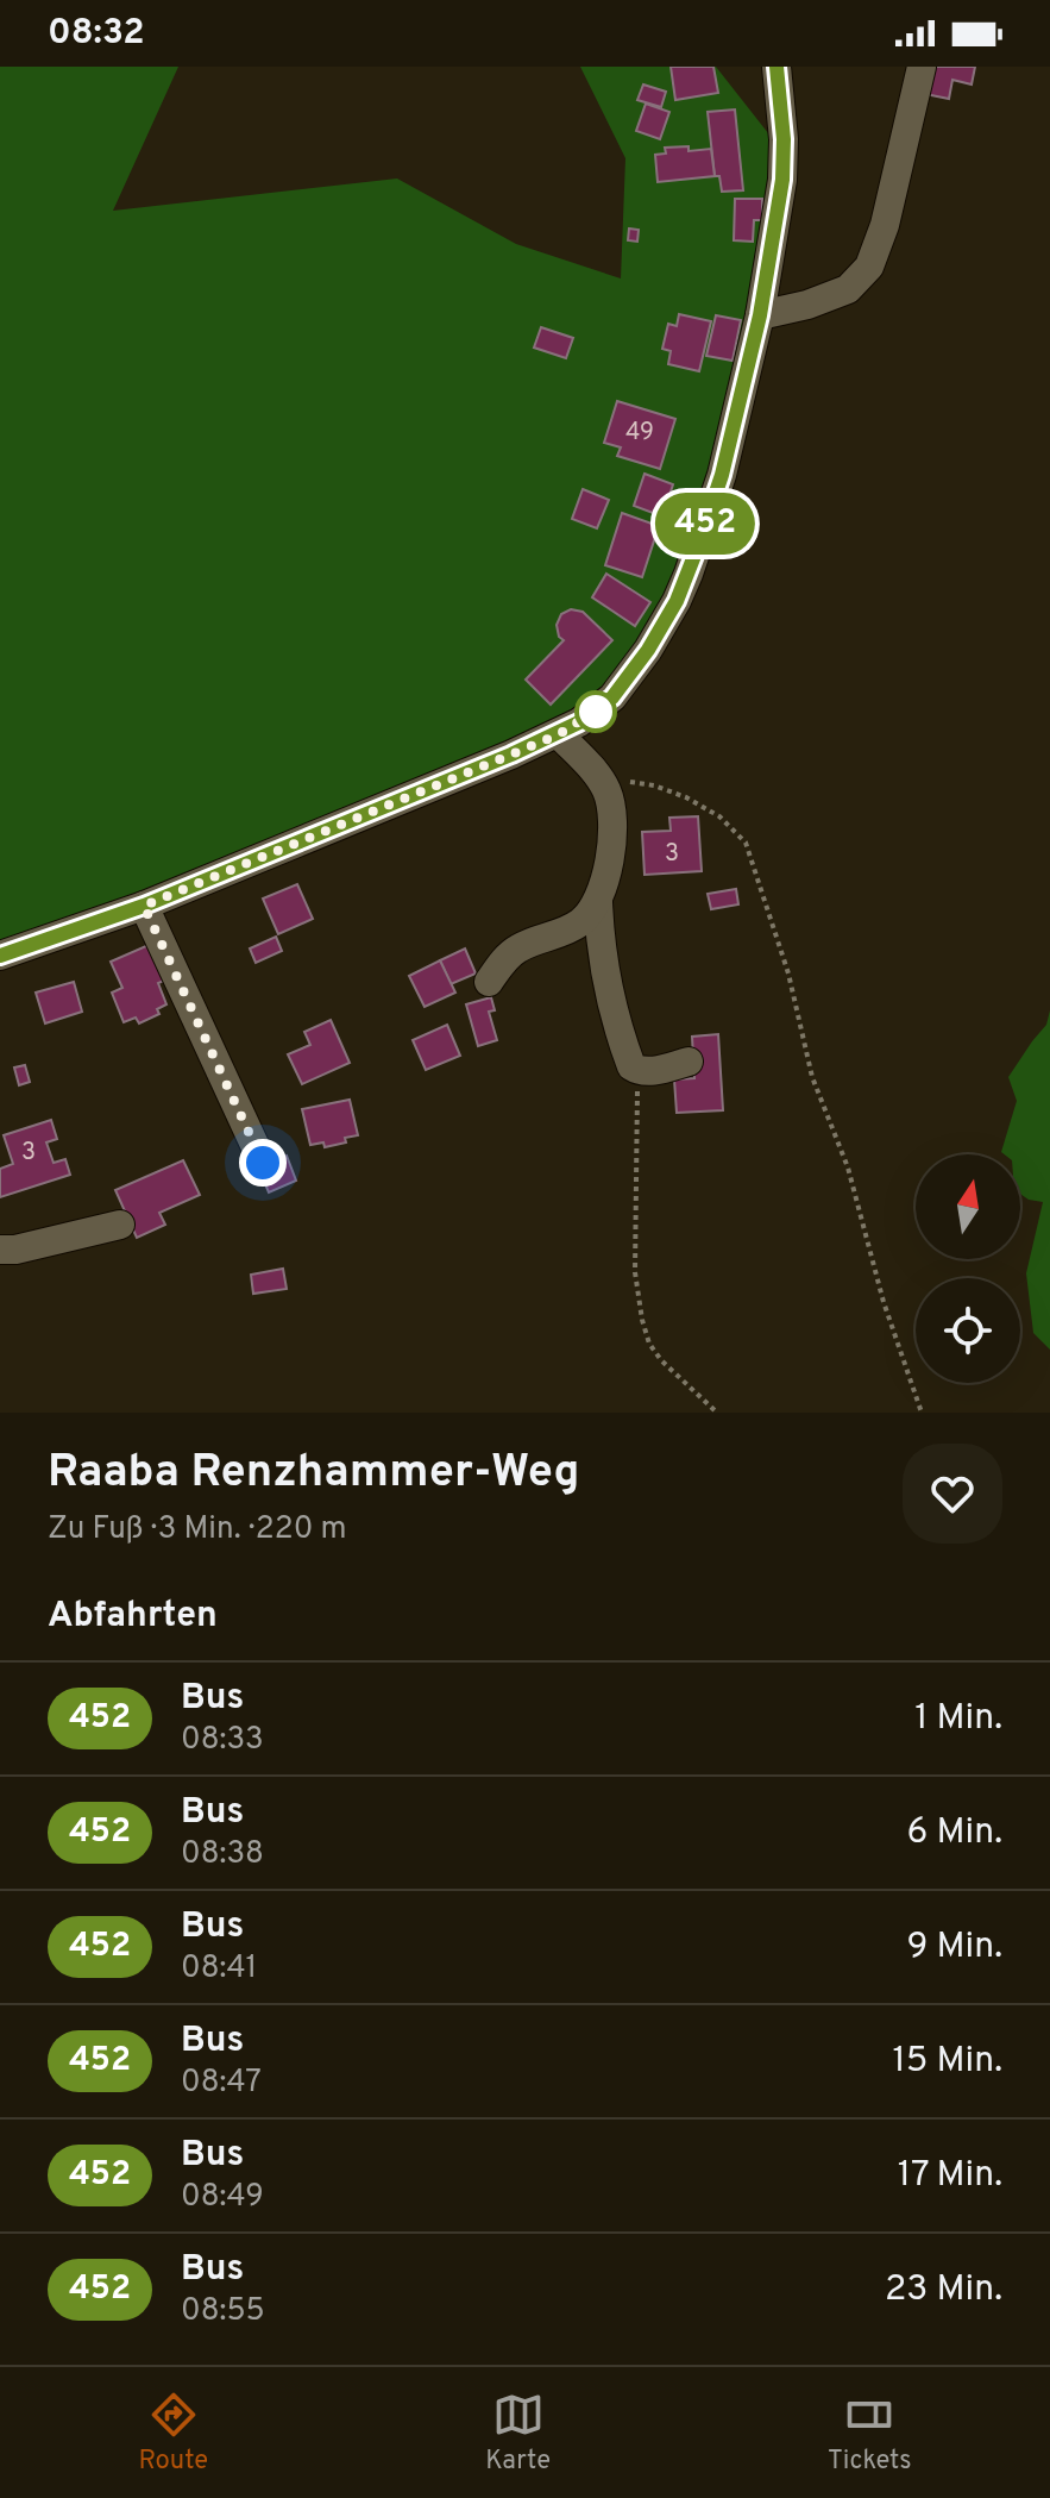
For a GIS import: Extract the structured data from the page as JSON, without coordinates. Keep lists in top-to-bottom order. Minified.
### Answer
{"lines":["bus line 452"],"house_numbers":["49","3","3"],"north":"top","page":{"status":"08:32","on_map":"452","heading":[["Raaba Renzhammer-Weg","Zu Fuß · 3 Min. · 220 m"],"Abfahrten"],"list":[{"mark":"452","name":"Bus","note":"08:33","value":"1 Min."},{"mark":"452","name":"Bus","note":"08:38","value":"6 Min."},{"mark":"452","name":"Bus","note":"08:41","value":"9 Min."},{"mark":"452","name":"Bus","note":"08:47","value":"15 Min."},{"mark":"452","name":"Bus","note":"08:49","value":"17 Min."},{"mark":"452","name":"Bus","note":"08:55","value":"23 Min."}],"tabs":["Route","Karte","Tickets"]}}
